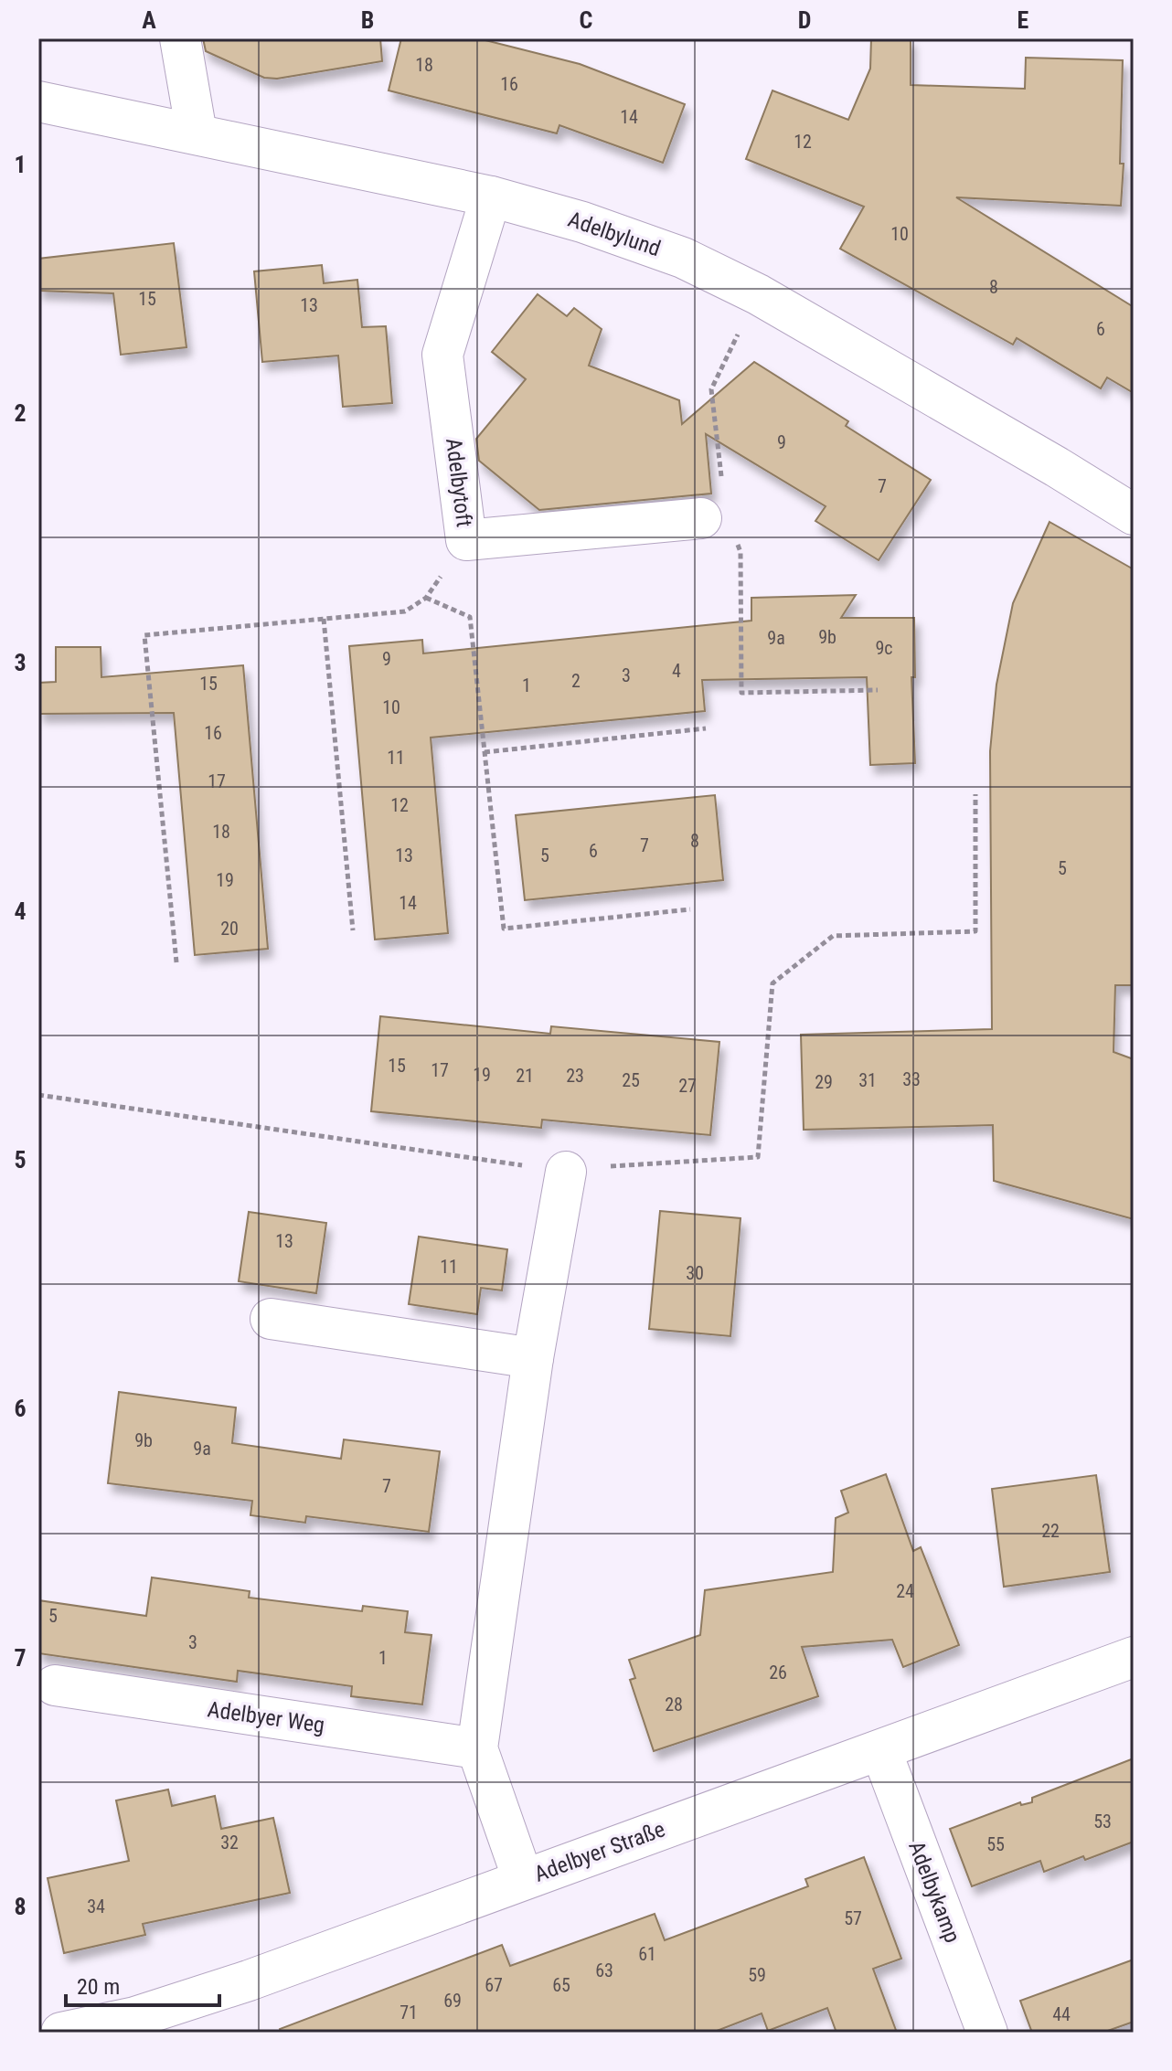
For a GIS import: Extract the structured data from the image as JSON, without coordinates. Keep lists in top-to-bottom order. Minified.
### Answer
{"streets":{"street":["Adelbylund","Adelbytoft","Adelbyer Weg","Adelbyer Straße","Adelbykamp"]},"crossings":[["Adelbylund","Adelbytoft"],["Adelbyer Straße","Adelbykamp"]],"house_numbers":["18","16","14","12","10","8","15","13","6","9","7","9b","9a","9c","9","4","3","2","15","1","10","16","11","17","12","18","8","7","6","13","5","5","19","14","20","15","17","19","21","23","33","25","31","29","27","13","11","30","9b","9a","7","22","24","5","3","1","26","28","53","32","55","34","57","61","63","59","67","65","69","71","44"],"scale_bar":"20 m","grid":{"columns":["A","B","C","D","E"],"rows":["1","2","3","4","5","6","7","8"]}}
